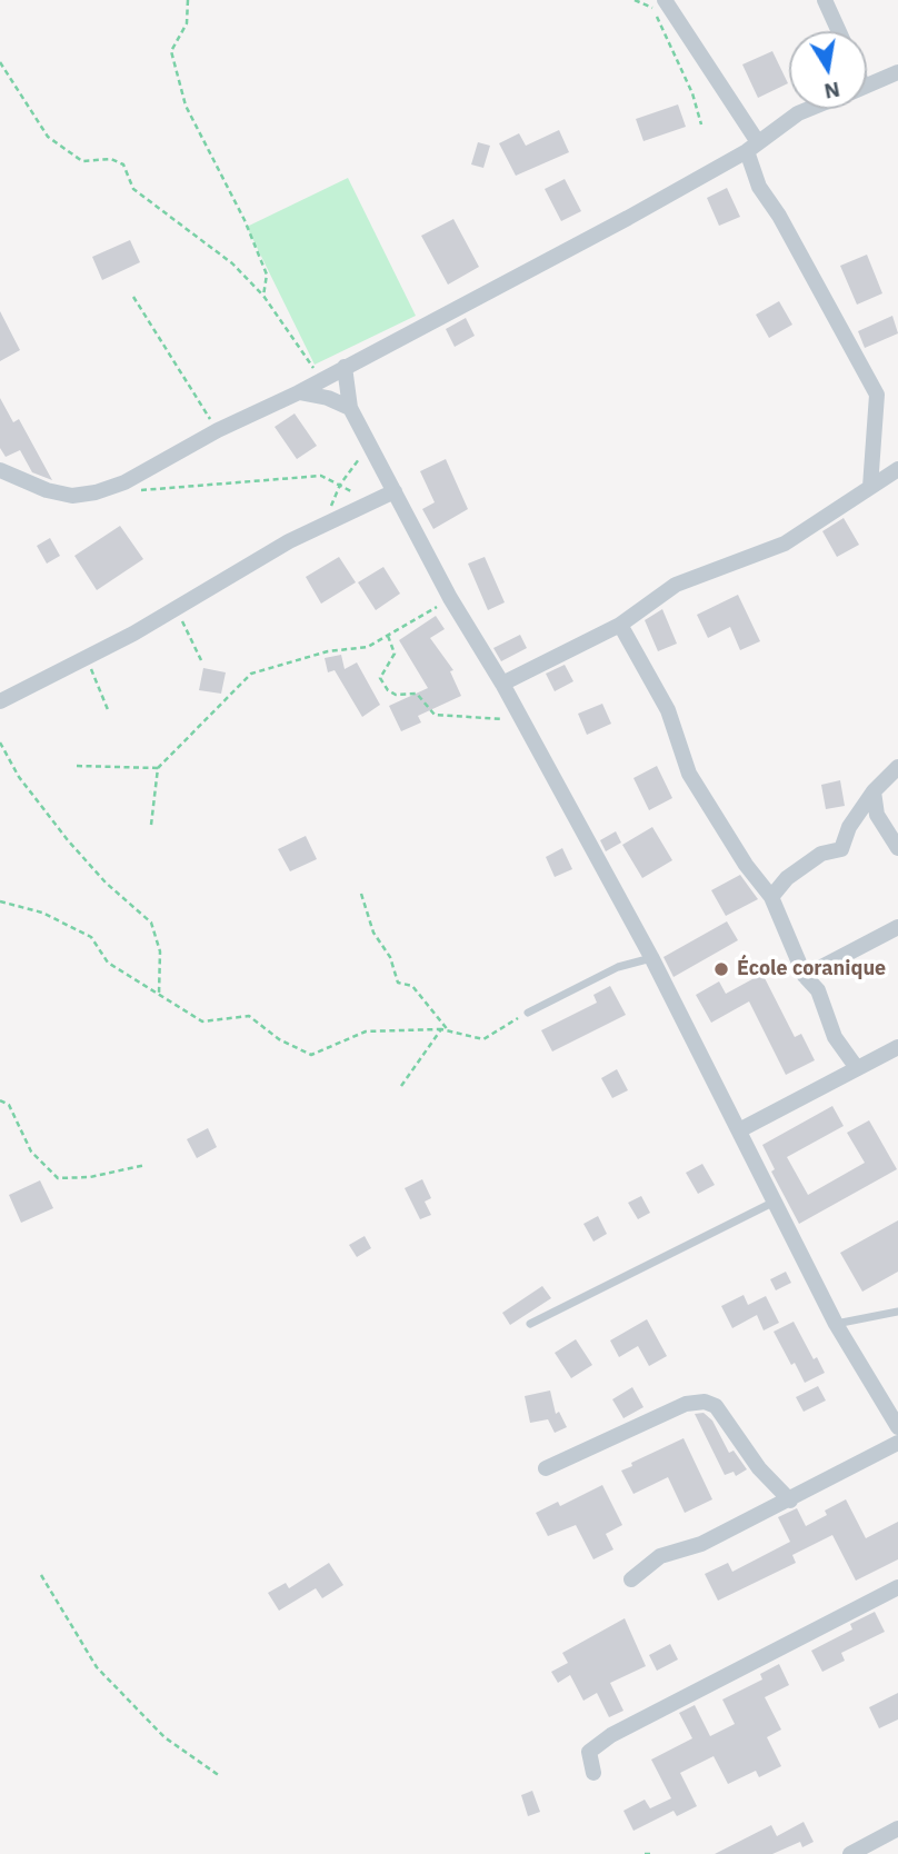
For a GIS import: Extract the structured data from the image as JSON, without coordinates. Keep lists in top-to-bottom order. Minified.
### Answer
{"places":["École coranique"],"north":"bottom"}
